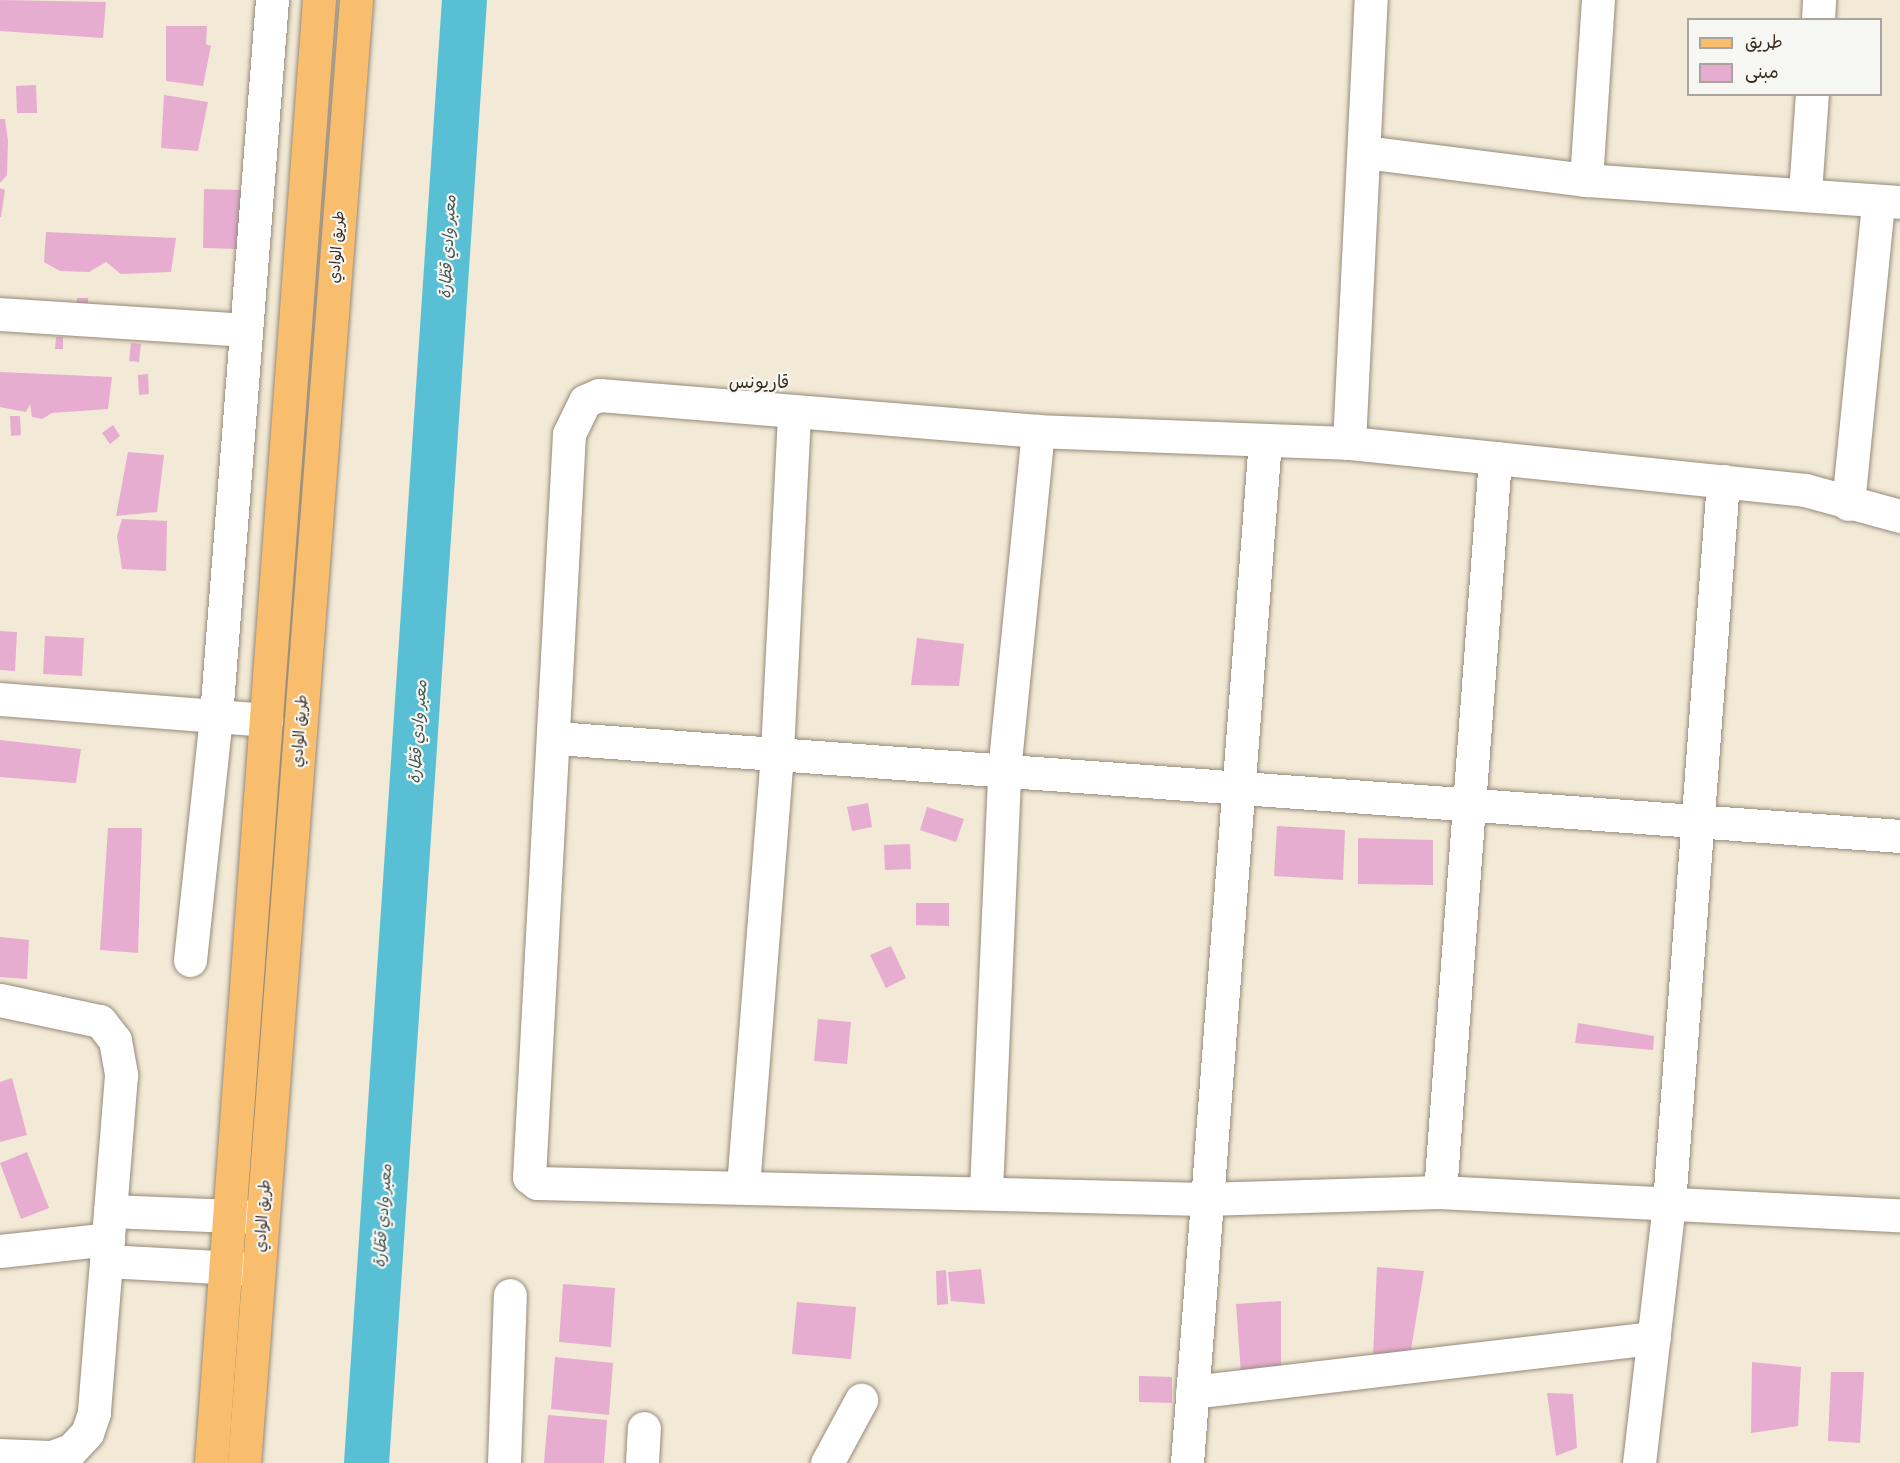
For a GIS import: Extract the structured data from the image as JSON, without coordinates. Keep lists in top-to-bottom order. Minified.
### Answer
{"streets":{"main road":["طريق الوادي"]},"districts":["قاريونس"],"water":["معبر وادي قطّارة"],"legend":["طريق","مبنى"]}
